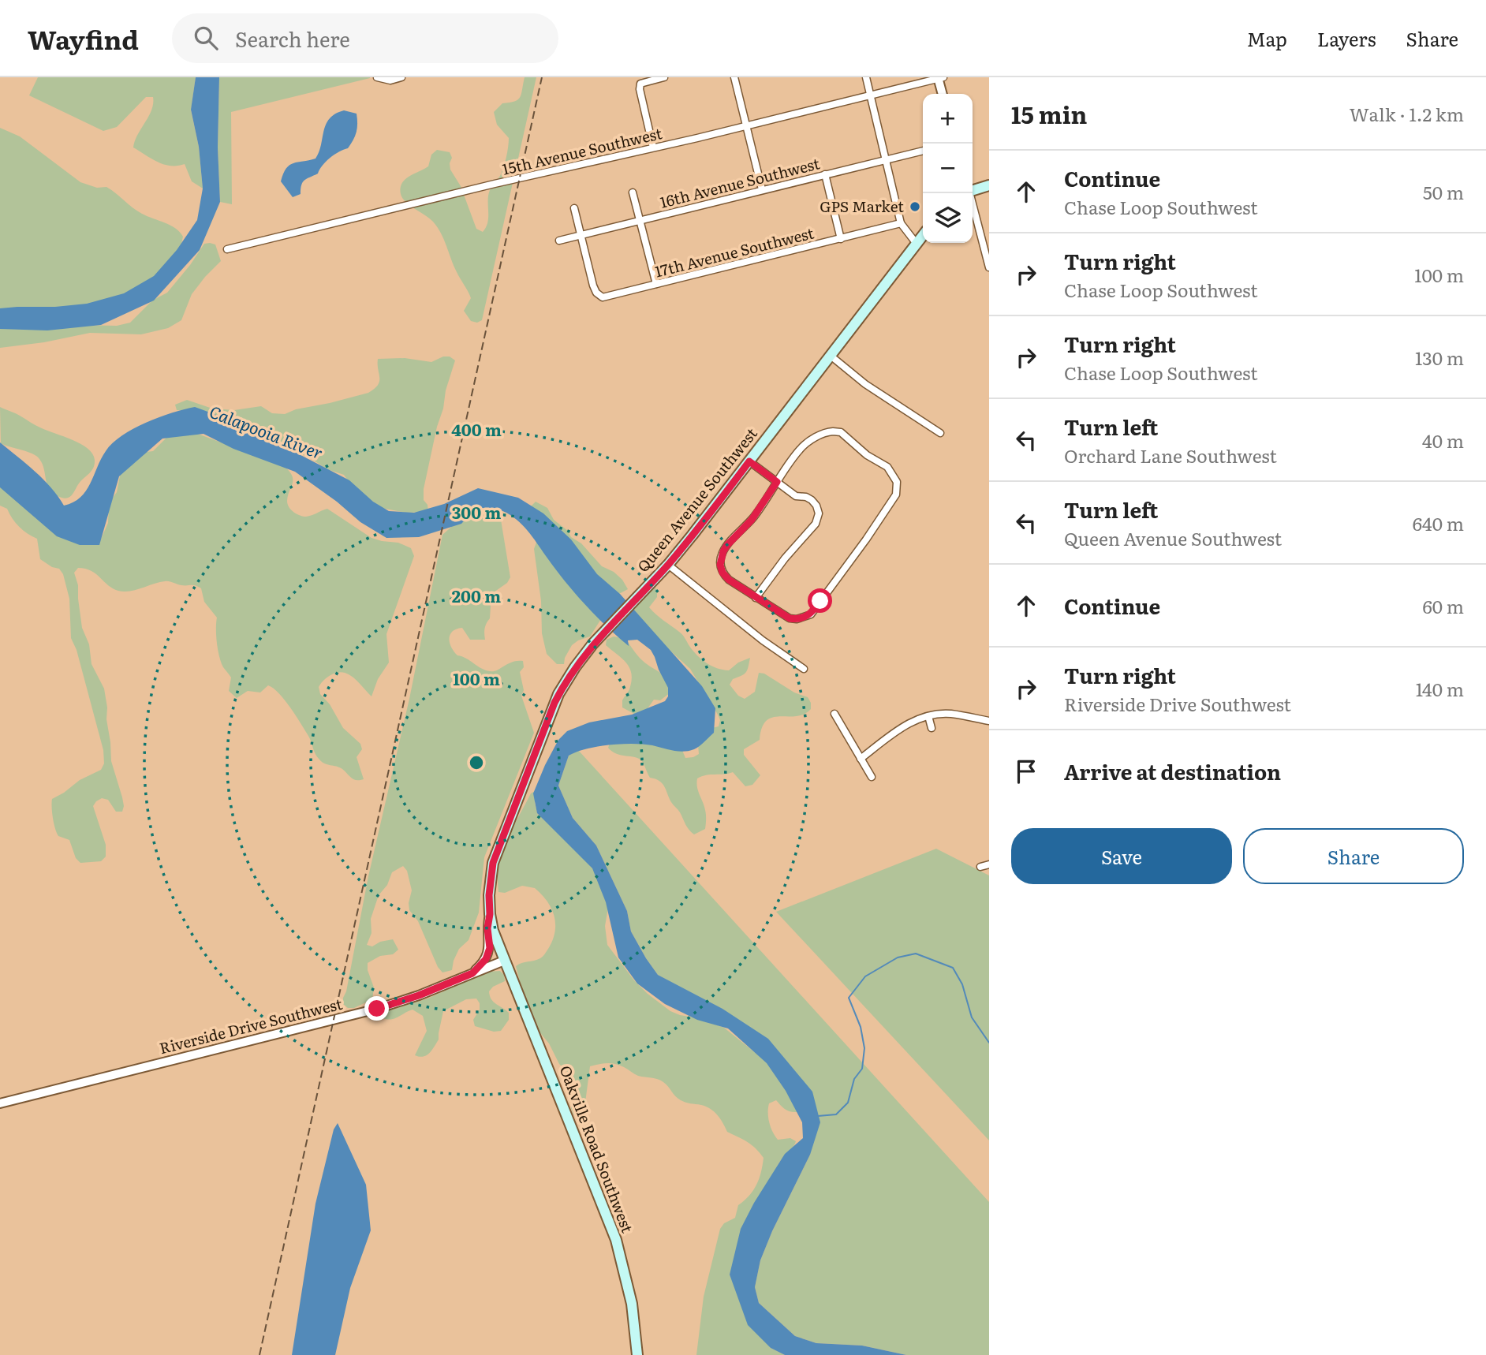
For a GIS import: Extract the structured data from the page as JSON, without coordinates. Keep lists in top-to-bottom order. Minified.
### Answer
{"streets":{"main road":["Queen Avenue Southwest","Oakville Road Southwest"],"street":["15th Avenue Southwest","16th Avenue Southwest","17th Avenue Southwest","Riverside Drive Southwest"]},"crossings":[["16th Avenue Southwest","17th Avenue Southwest"],["Queen Avenue Southwest","Riverside Drive Southwest"],["Queen Avenue Southwest","Oakville Road Southwest"],["Riverside Drive Southwest","Oakville Road Southwest"]],"water":["Calapooia River"],"places":["GPS Market"],"page":{"header":"Wayfind","search":"Search here","nav":["Map","Layers","Share"],"heading":["15 min","Walk · 1.2 km"],"map_buttons":["+","−"],"list":[["Continue","Chase Loop Southwest","50 m"],["Turn right","Chase Loop Southwest","100 m"],["Turn right","Chase Loop Southwest","130 m"],["Turn left","Orchard Lane Southwest","40 m"],["Turn left","Queen Avenue Southwest","640 m"],["Continue","60 m"],["Turn right","Riverside Drive Southwest","140 m"],"Arrive at destination"],"buttons":["Save","Share"]},"rings":["400 m","300 m","200 m","100 m"]}
